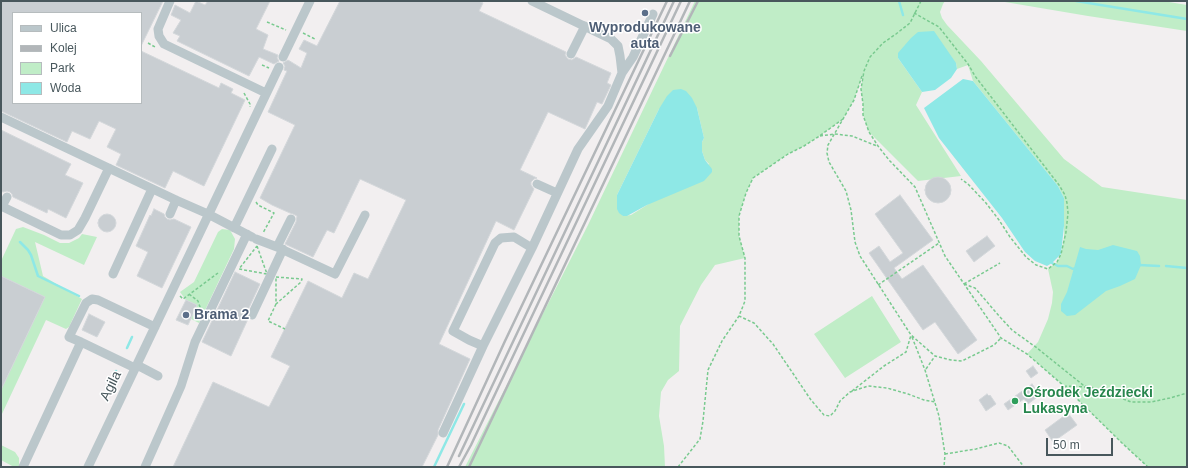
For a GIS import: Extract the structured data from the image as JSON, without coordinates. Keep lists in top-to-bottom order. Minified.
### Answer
{"streets":{"lane":["Agila"]},"places":["Wyprodukowane auta","Brama 2","Ośrodek Jeździecki Lukasyna"],"legend":["Ulica","Kolej","Park","Woda"],"scale_bar":"50 m"}
